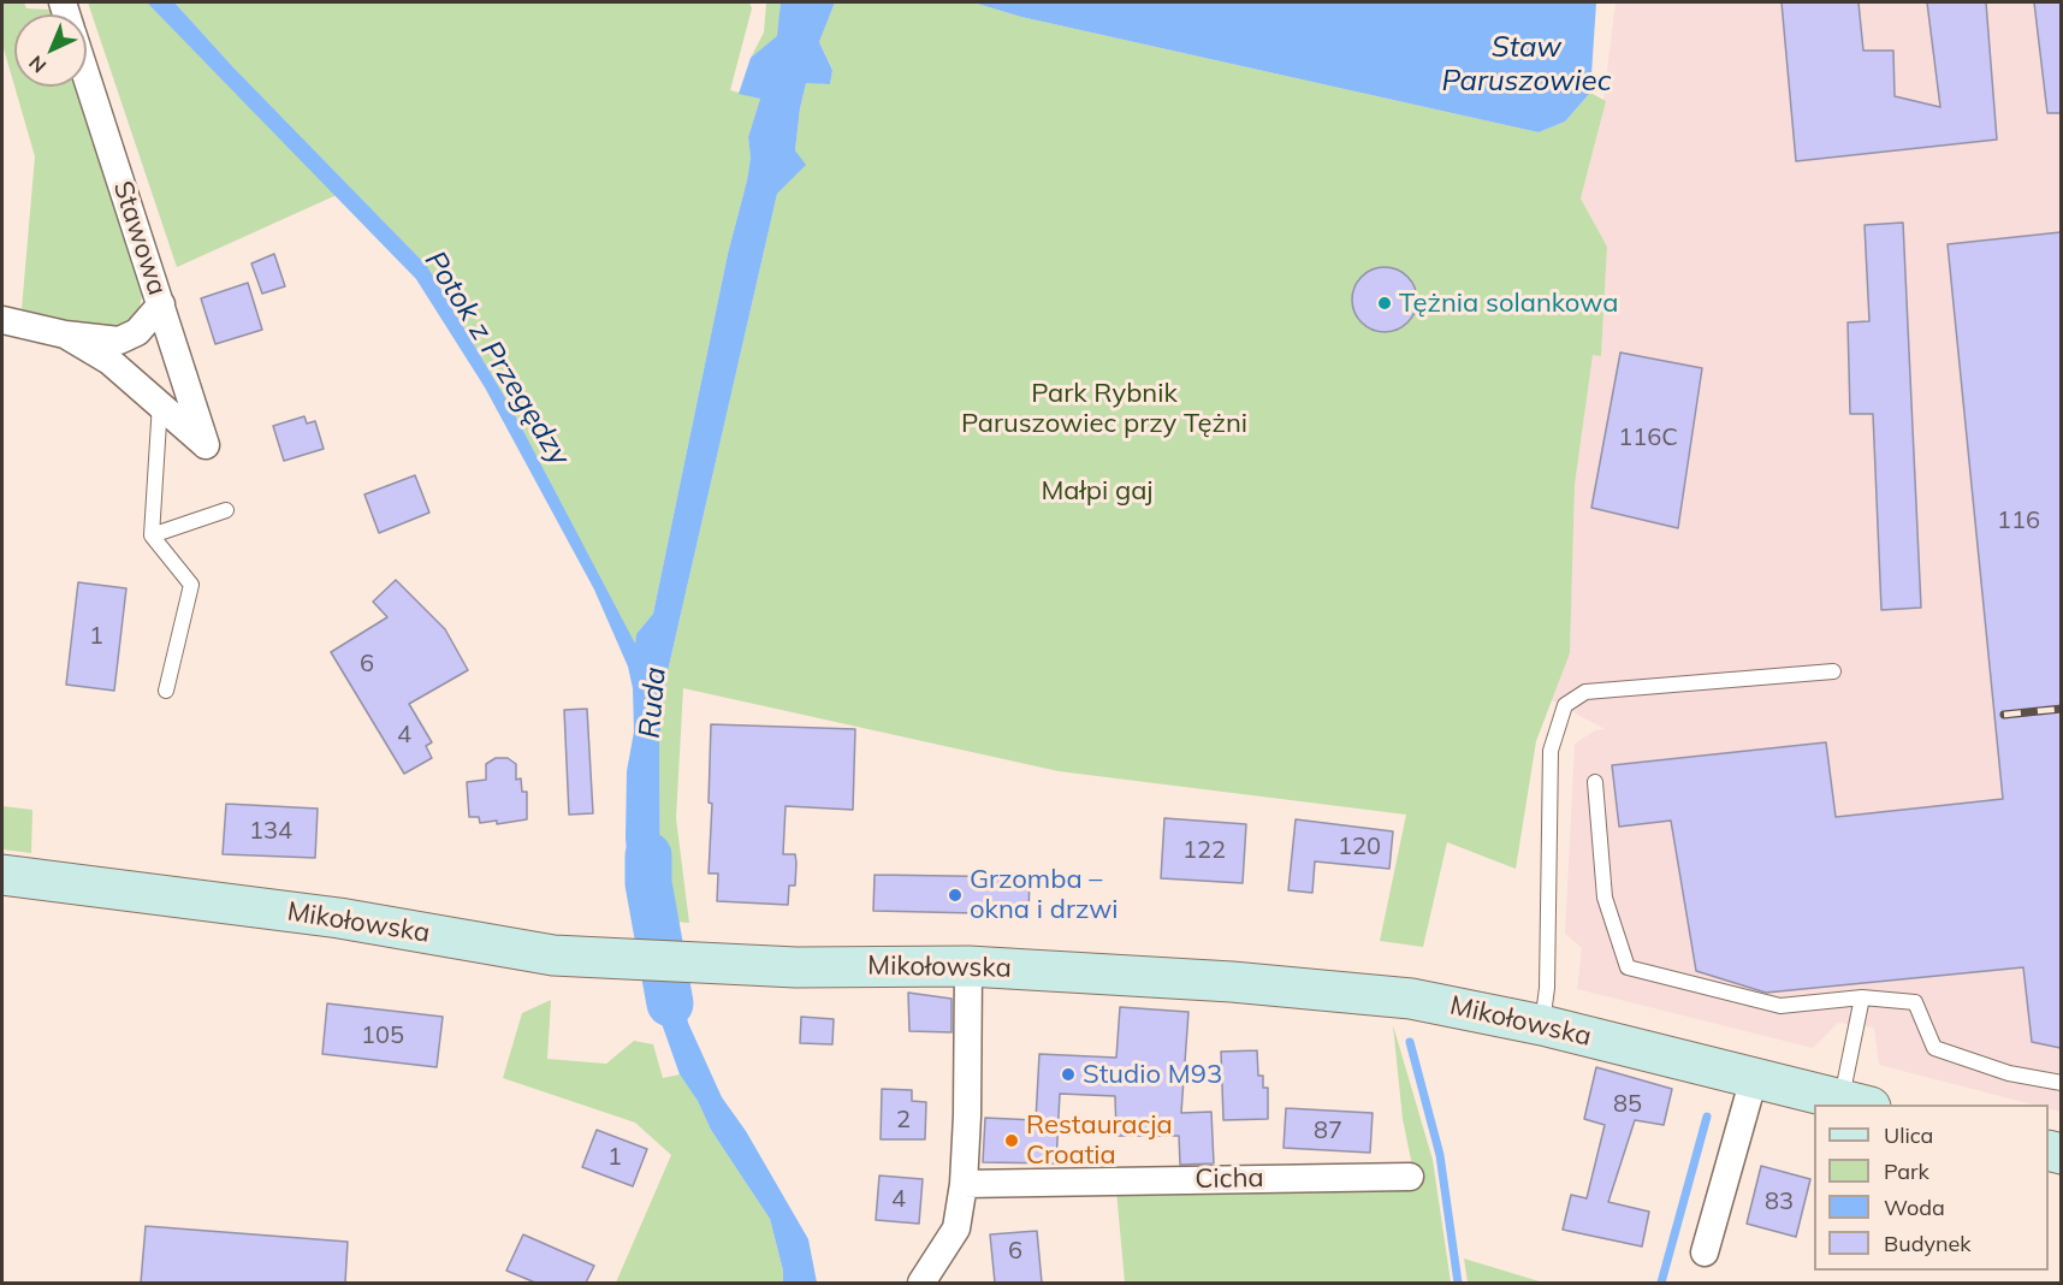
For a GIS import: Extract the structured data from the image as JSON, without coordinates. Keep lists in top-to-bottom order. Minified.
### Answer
{"streets":{"main road":["Mikołowska"],"street":["Stawowa","Cicha"]},"water":["Staw Paruszowiec","Potok z Przegędzy","Ruda"],"parks":["Park Rybnik Paruszowiec przy Tężni","Małpi gaj"],"places":["Tężnia solankowa","Grzomba – okna i drzwi","Studio M93","Restauracja Croatia"],"house_numbers":["116C","116","1","6","4","134","120","122","105","85","2","87","1","4","83","6"],"legend":["Ulica","Park","Woda","Budynek"],"north":"bottom left"}
